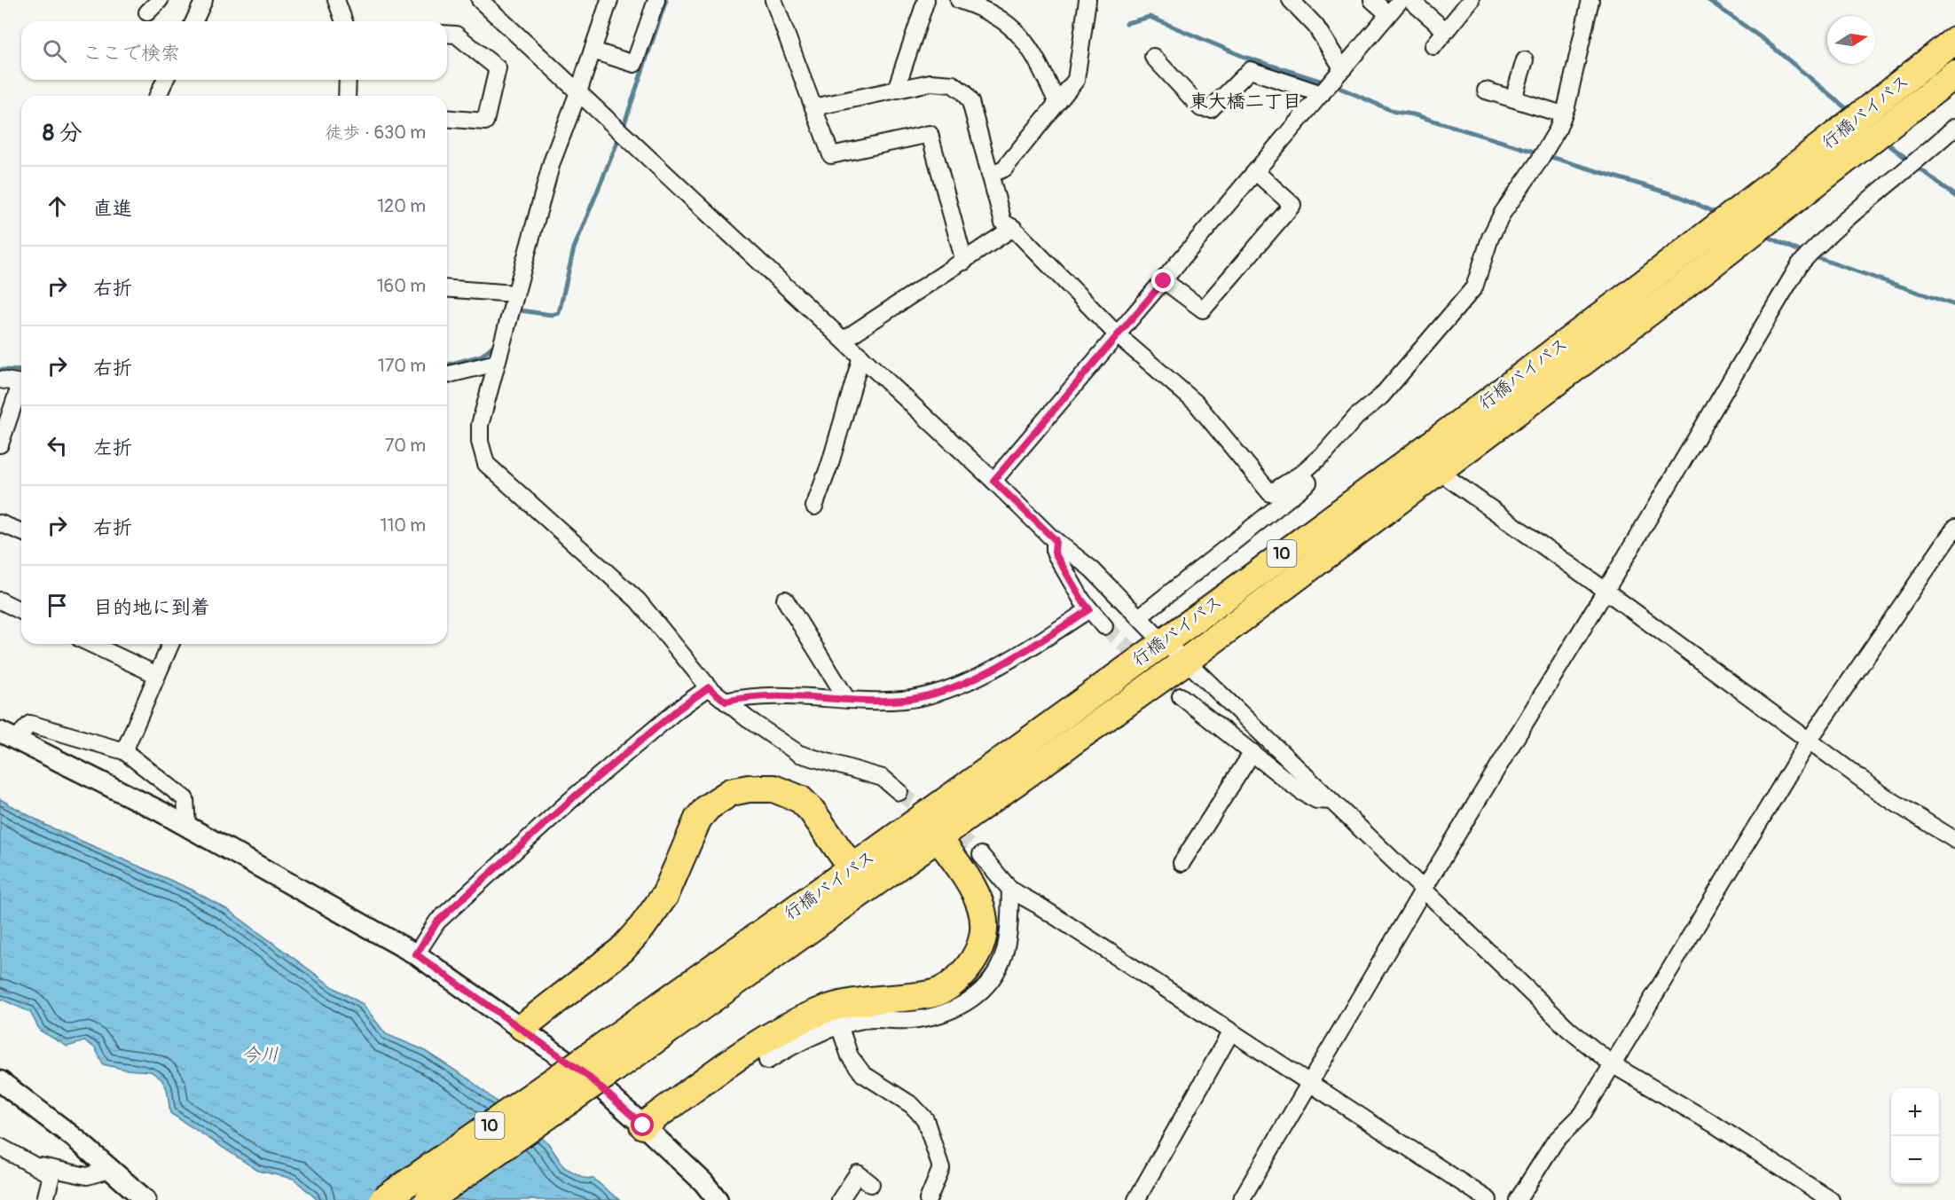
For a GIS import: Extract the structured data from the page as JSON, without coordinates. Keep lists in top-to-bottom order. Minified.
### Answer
{"streets":{"highway":["行橋バイパス","10"]},"districts":["東大橋二丁目"],"water":["今川"],"north":"right","page":{"search":"ここで検索","heading":["8 分","徒歩 · 630 m"],"list":[["直進","120 m"],["右折","160 m"],["右折","170 m"],["左折","70 m"],["右折","110 m"],"目的地に到着"],"map_buttons":["+","−"]}}
